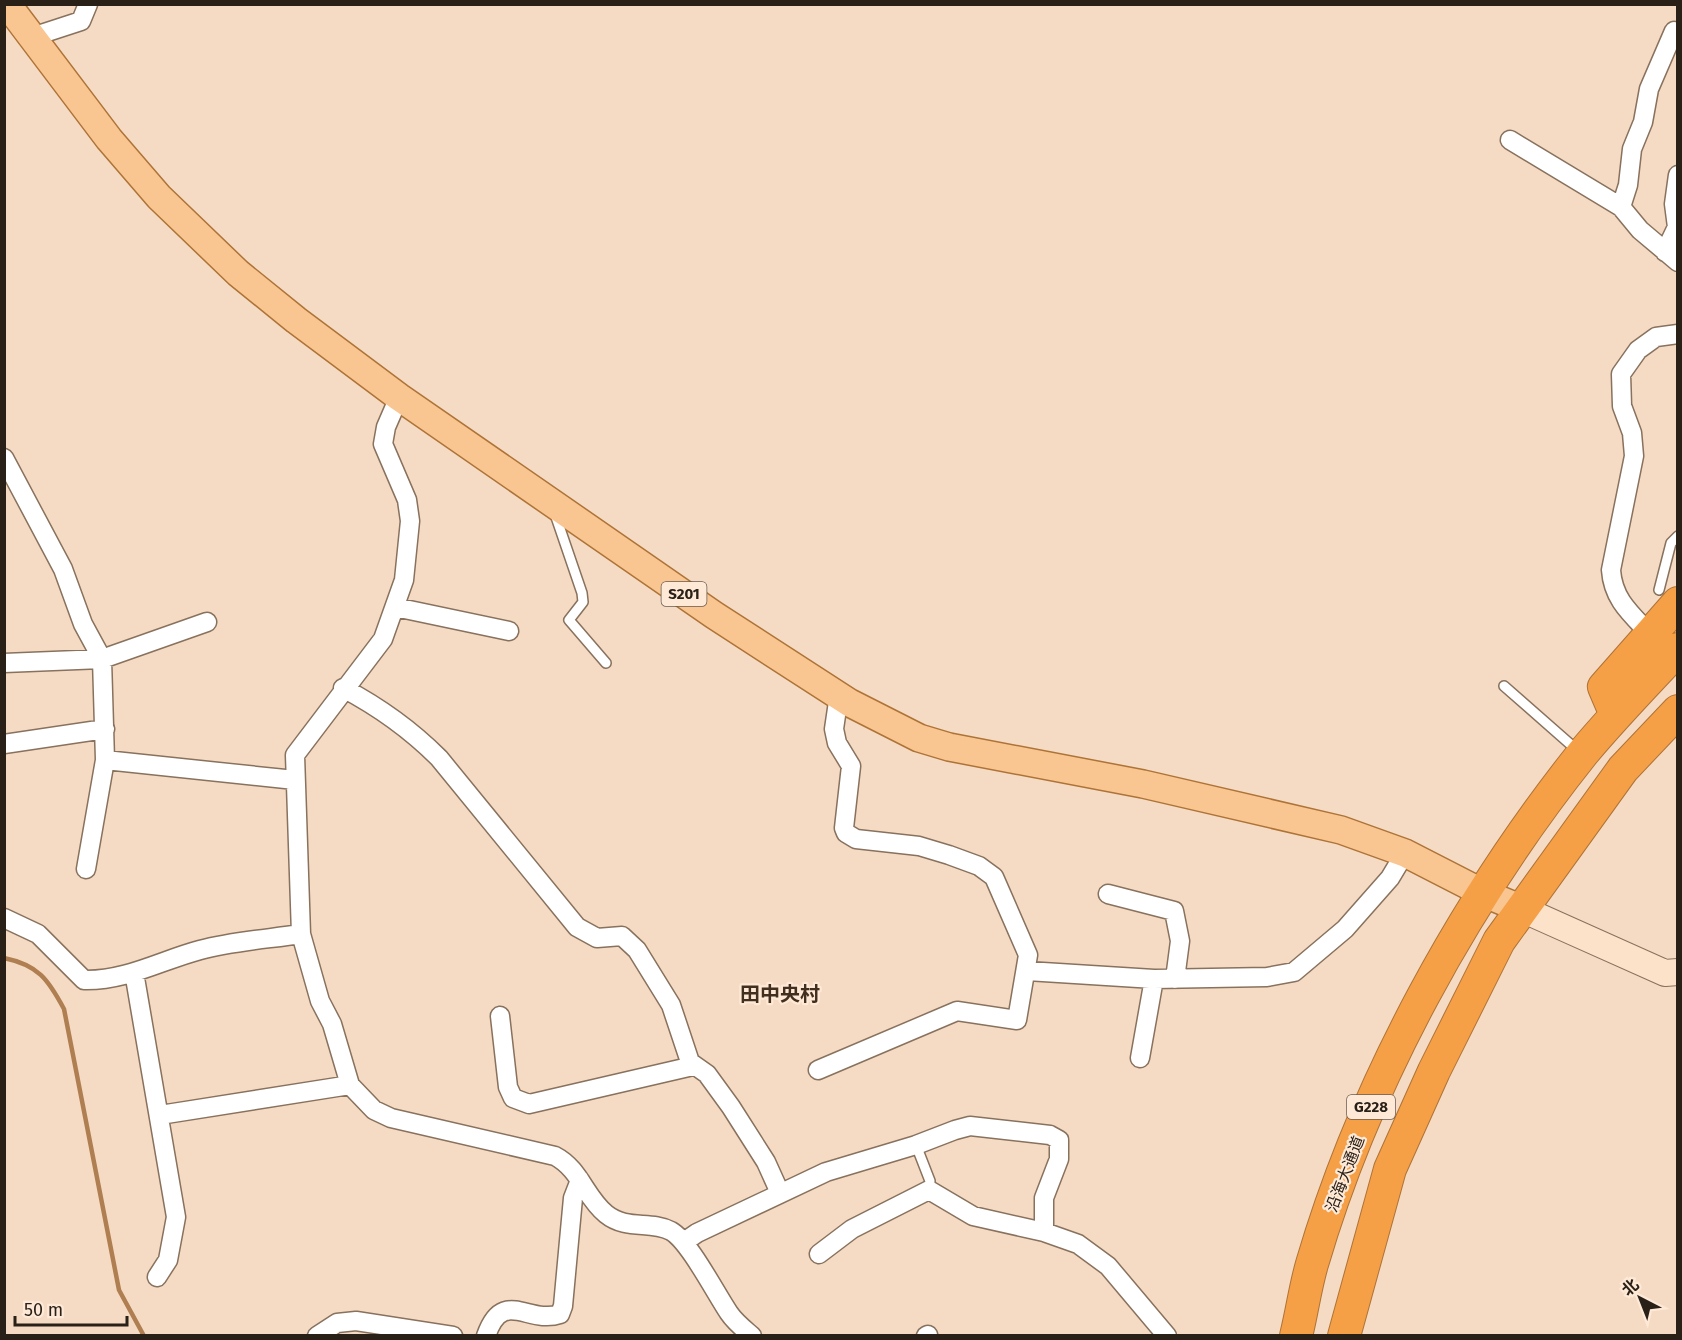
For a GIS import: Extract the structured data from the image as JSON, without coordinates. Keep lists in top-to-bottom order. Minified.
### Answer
{"streets":{"highway":["G228","沿海大通道"],"main road":["S201"]},"crossings":[["S201","G228"],["S201","沿海大通道"],["G228","沿海大通道"]],"districts":["田中央村"],"scale_bar":"50 m","north":"top left"}
